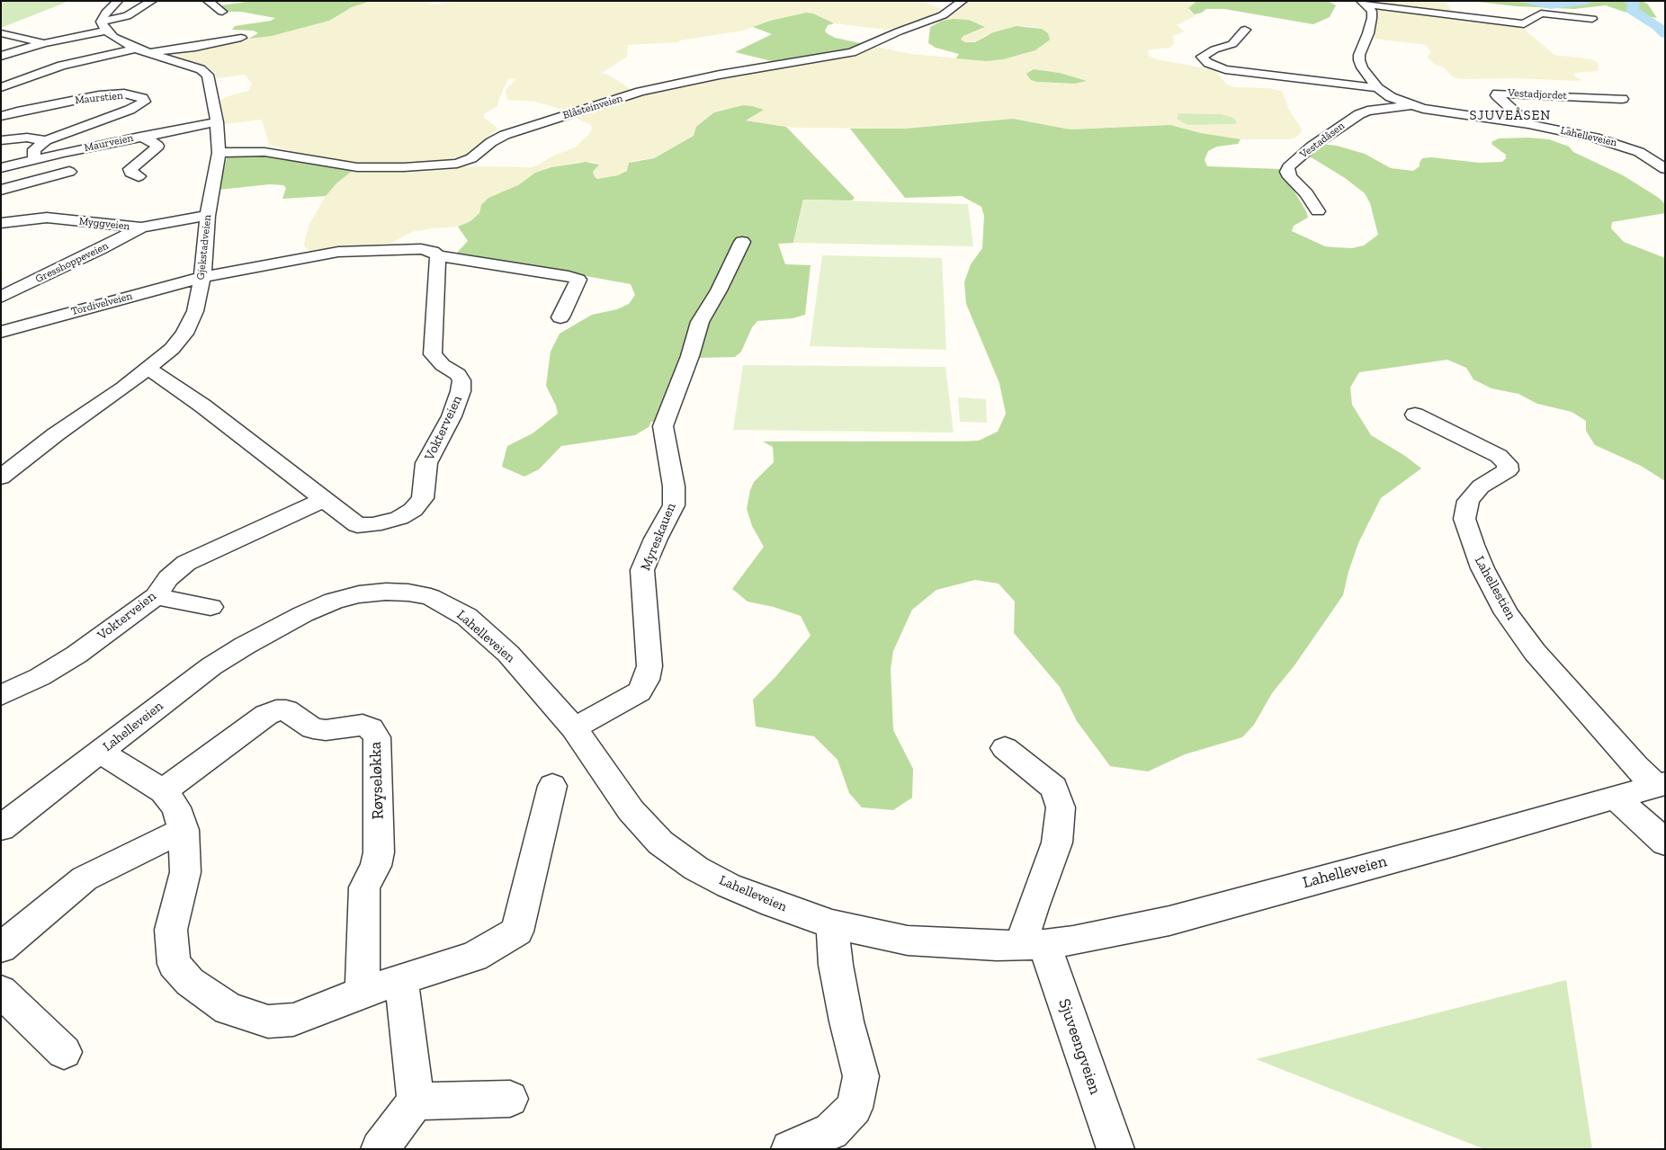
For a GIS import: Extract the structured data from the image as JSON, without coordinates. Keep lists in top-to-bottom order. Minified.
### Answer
{"streets":{"street":["Vestadjordet","Maurstien","Blåsteinveien","Lahelleveien","Vestadåsen","Maurveien","Myggveien","Gjekstadveien","Gresshoppeveien","Tordivelveien","Vokterveien","Myreskauen","Lahellestien","Røyseløkka","Sjuveengveien"]},"crossings":[["Vestadjordet","Lahelleveien"],["Blåsteinveien","Gjekstadveien"],["Lahelleveien","Vestadåsen"],["Lahelleveien","Myreskauen"],["Lahelleveien","Lahellestien"],["Lahelleveien","Sjuveengveien"],["Maurveien","Gjekstadveien"],["Myggveien","Gjekstadveien"],["Myggveien","Gresshoppeveien"],["Gjekstadveien","Tordivelveien"],["Gjekstadveien","Vokterveien"]],"districts":["SJUVEÅSEN"]}
